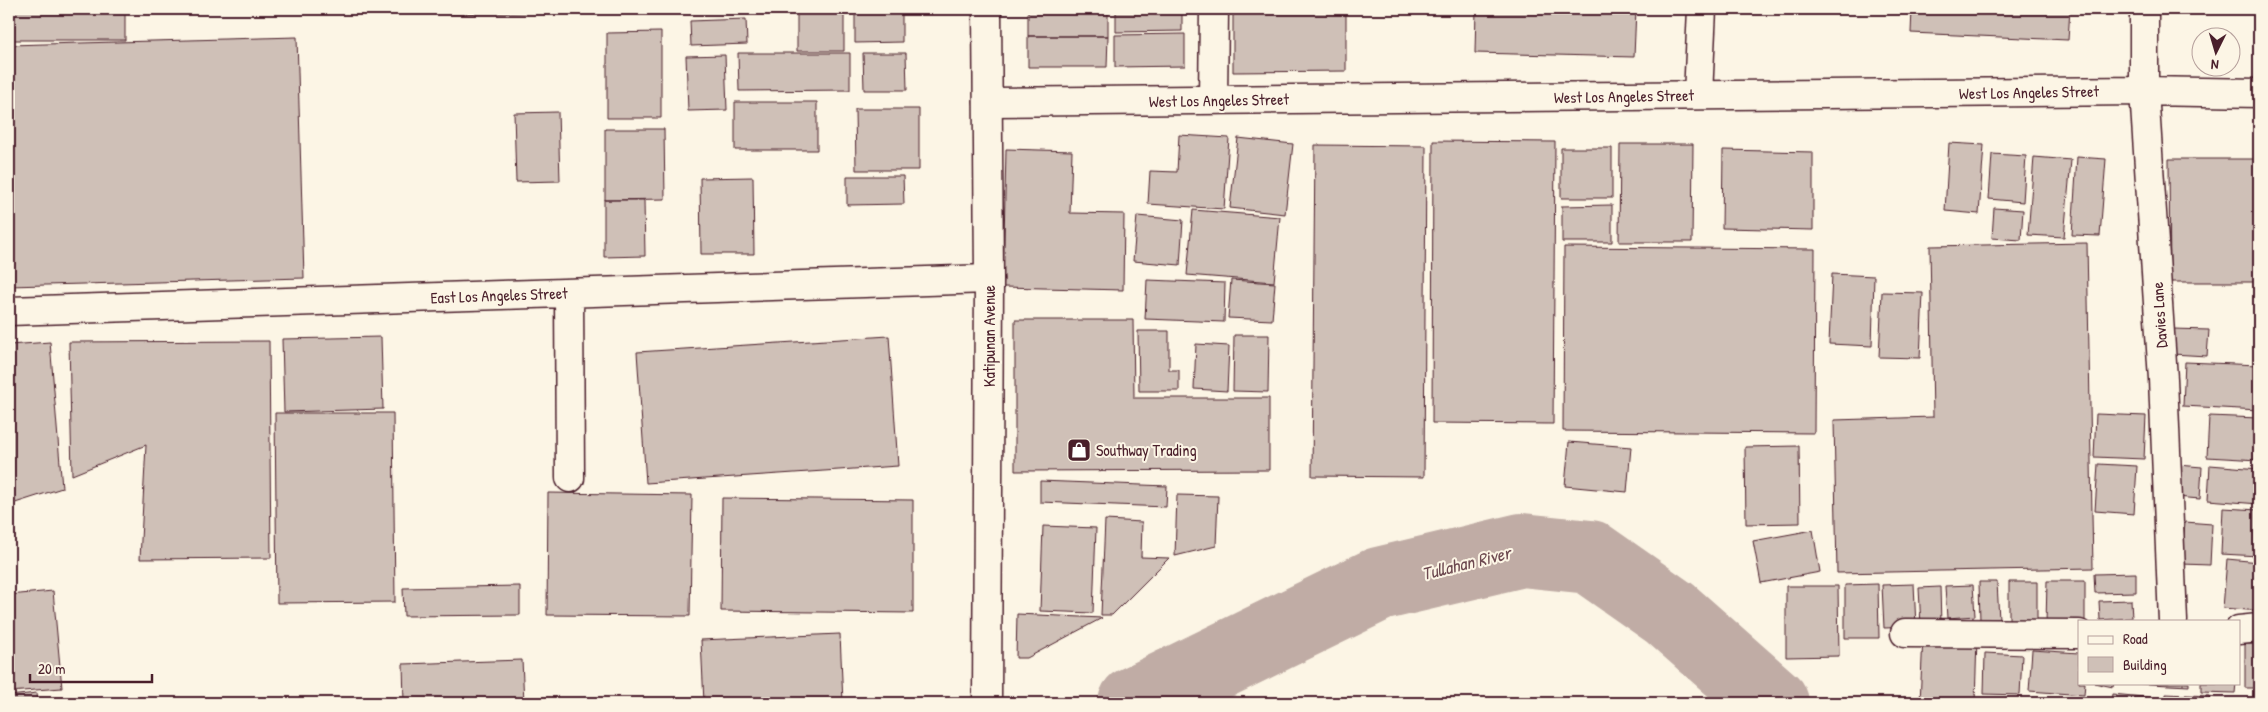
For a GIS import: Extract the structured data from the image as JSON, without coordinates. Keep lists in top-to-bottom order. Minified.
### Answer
{"streets":{"street":["West Los Angeles Street","East Los Angeles Street","Davies Lane","Katipunan Avenue"]},"crossings":[["West Los Angeles Street","Davies Lane"],["West Los Angeles Street","Katipunan Avenue"],["East Los Angeles Street","Katipunan Avenue"]],"water":["Tullahan River"],"places":{"shop":["Southway Trading"]},"legend":["Road","Building"],"scale_bar":"20 m","north":"bottom"}
